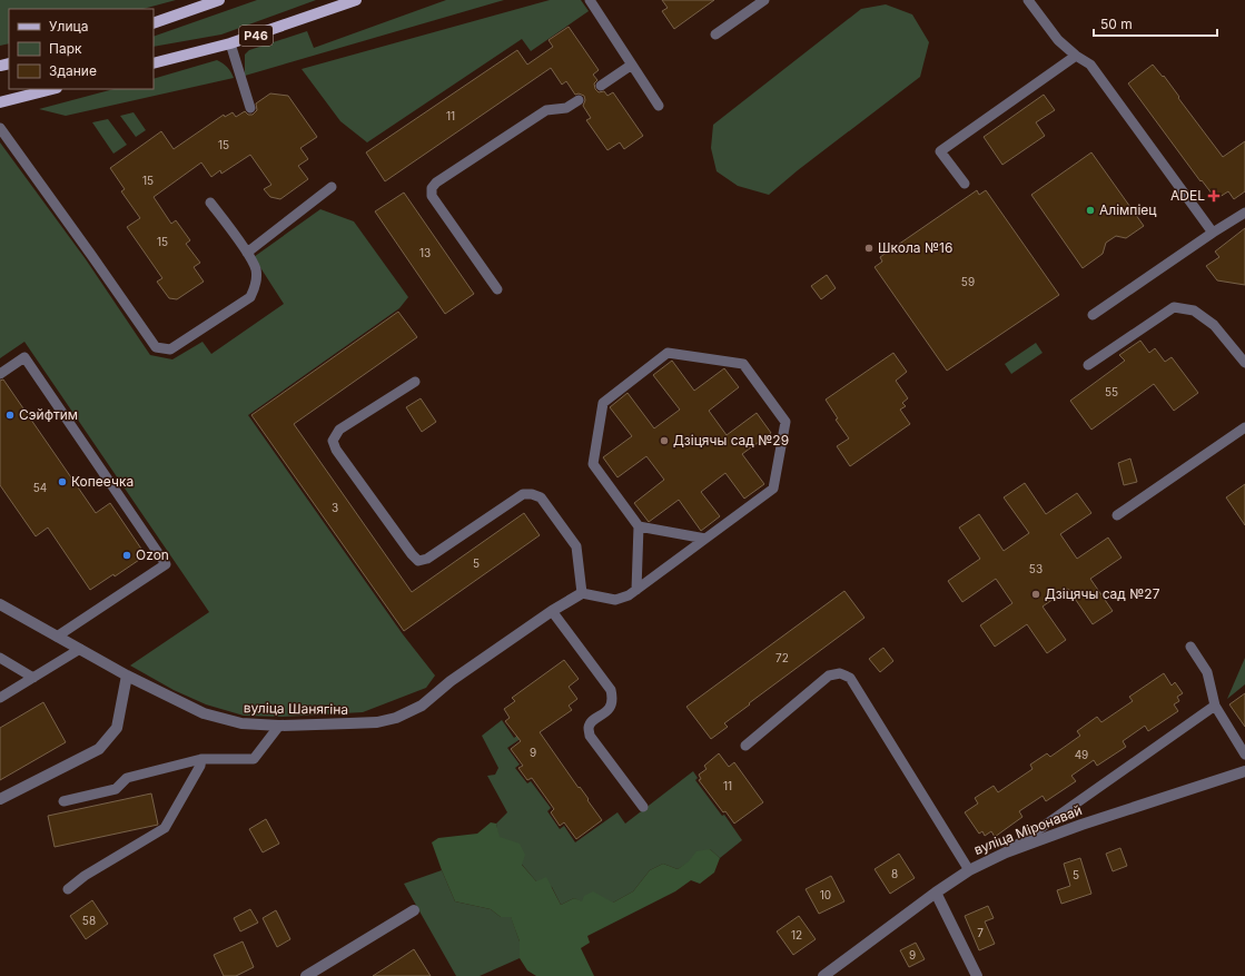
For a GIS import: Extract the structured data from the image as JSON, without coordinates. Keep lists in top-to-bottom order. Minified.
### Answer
{"streets":{"main road":["Р46"],"street":["вуліца Шанягіна","вуліца Міронавай"]},"places":{"health":["ADEL"],"other":["Алімпіец","Школа №16","Сэйфтим","Дзіцячы сад №29","Копеечка","Ozon","Дзіцячы сад №27"]},"house_numbers":["11","15","15","15","13","59","55","54","3","5","53","72","9","49","11","8","5","10","58","7","12","9"],"legend":["Улица","Парк","Здание"],"scale_bar":"50 m"}
